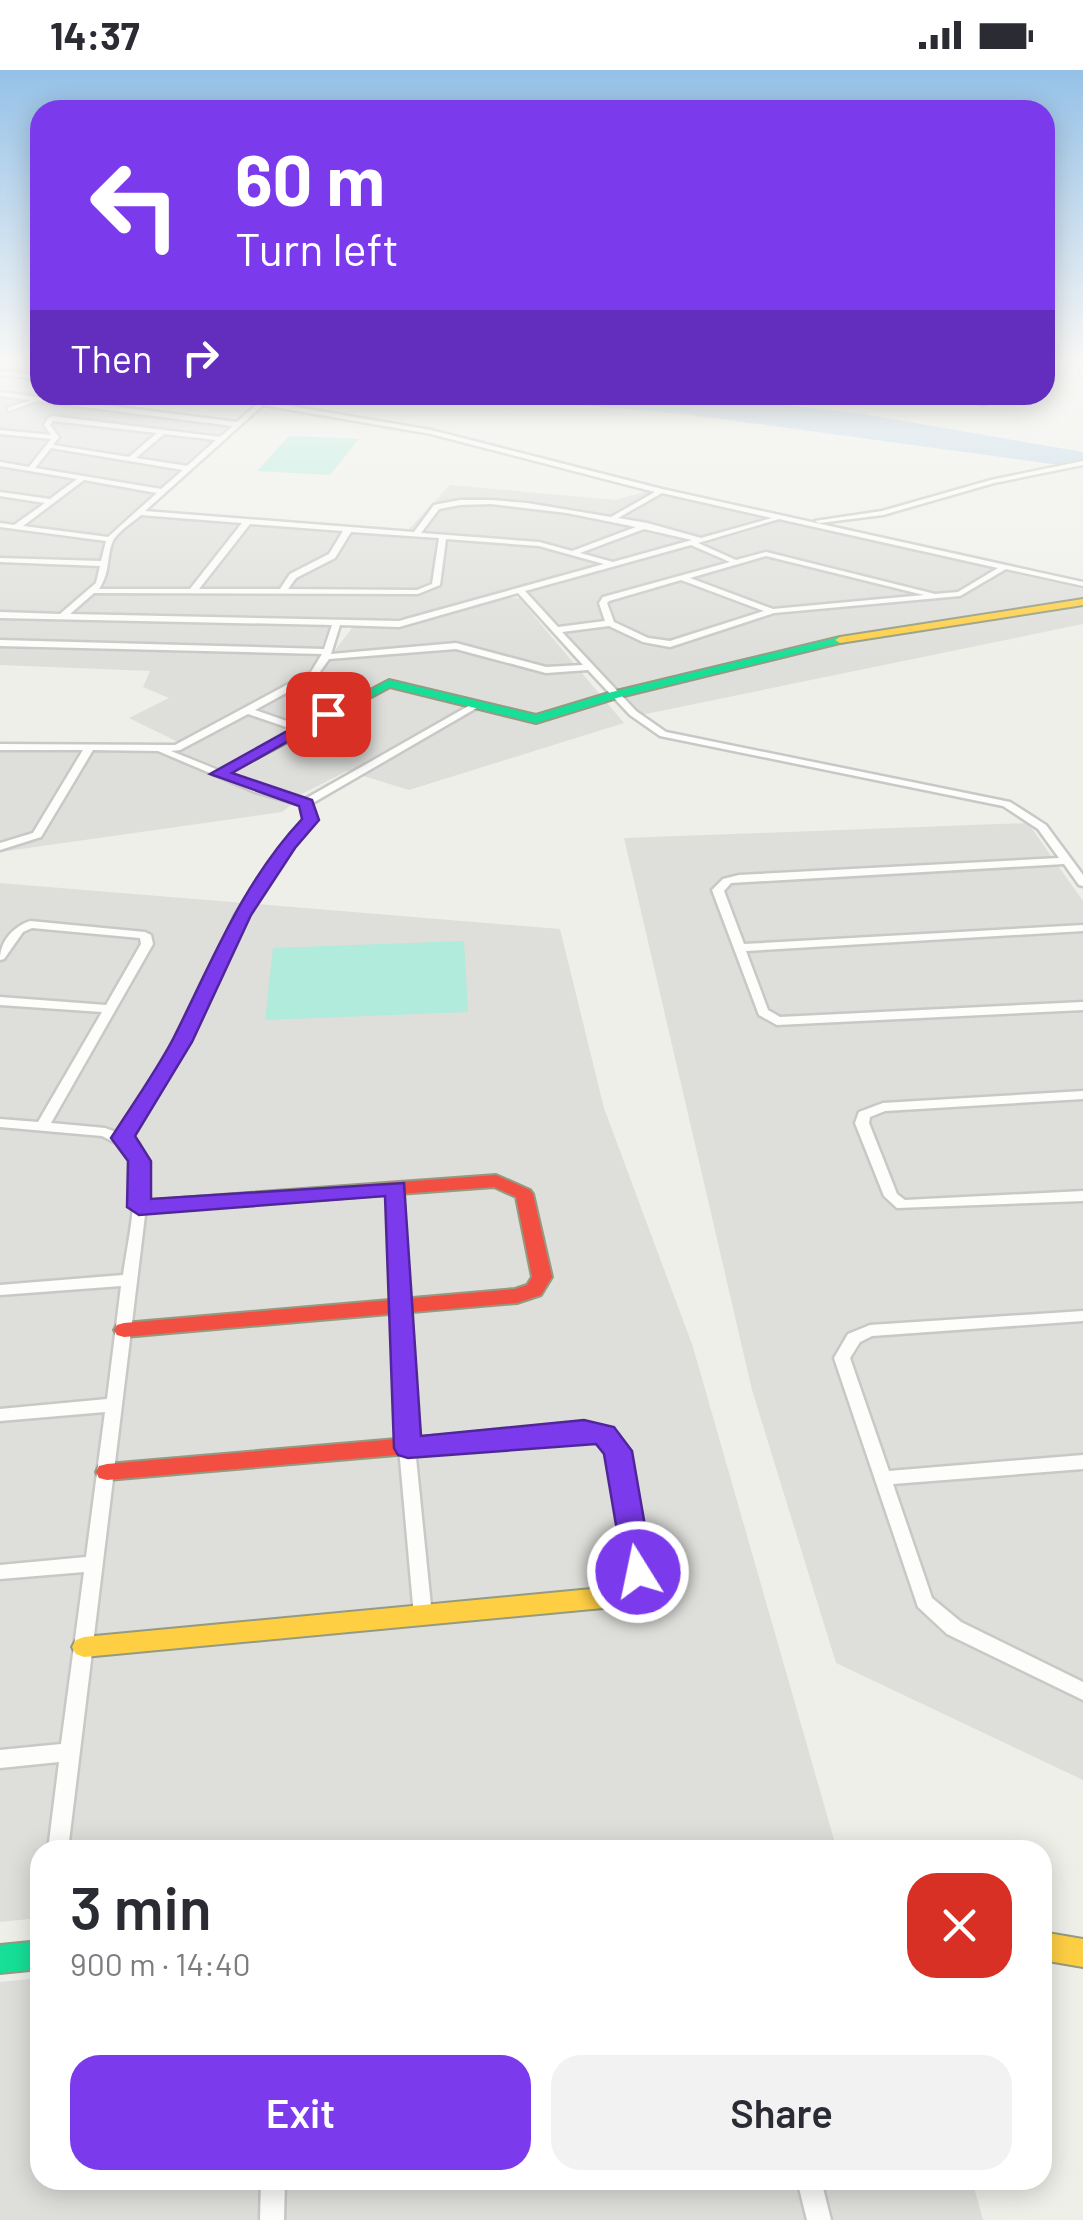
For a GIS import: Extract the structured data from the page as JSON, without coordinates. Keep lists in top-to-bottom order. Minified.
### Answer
{"page":{"status":"14:37","turn":["60 m","Turn left"],"then":"Then","heading":["3 min","900 m · 14:40"],"buttons":["Exit","Share"]}}
